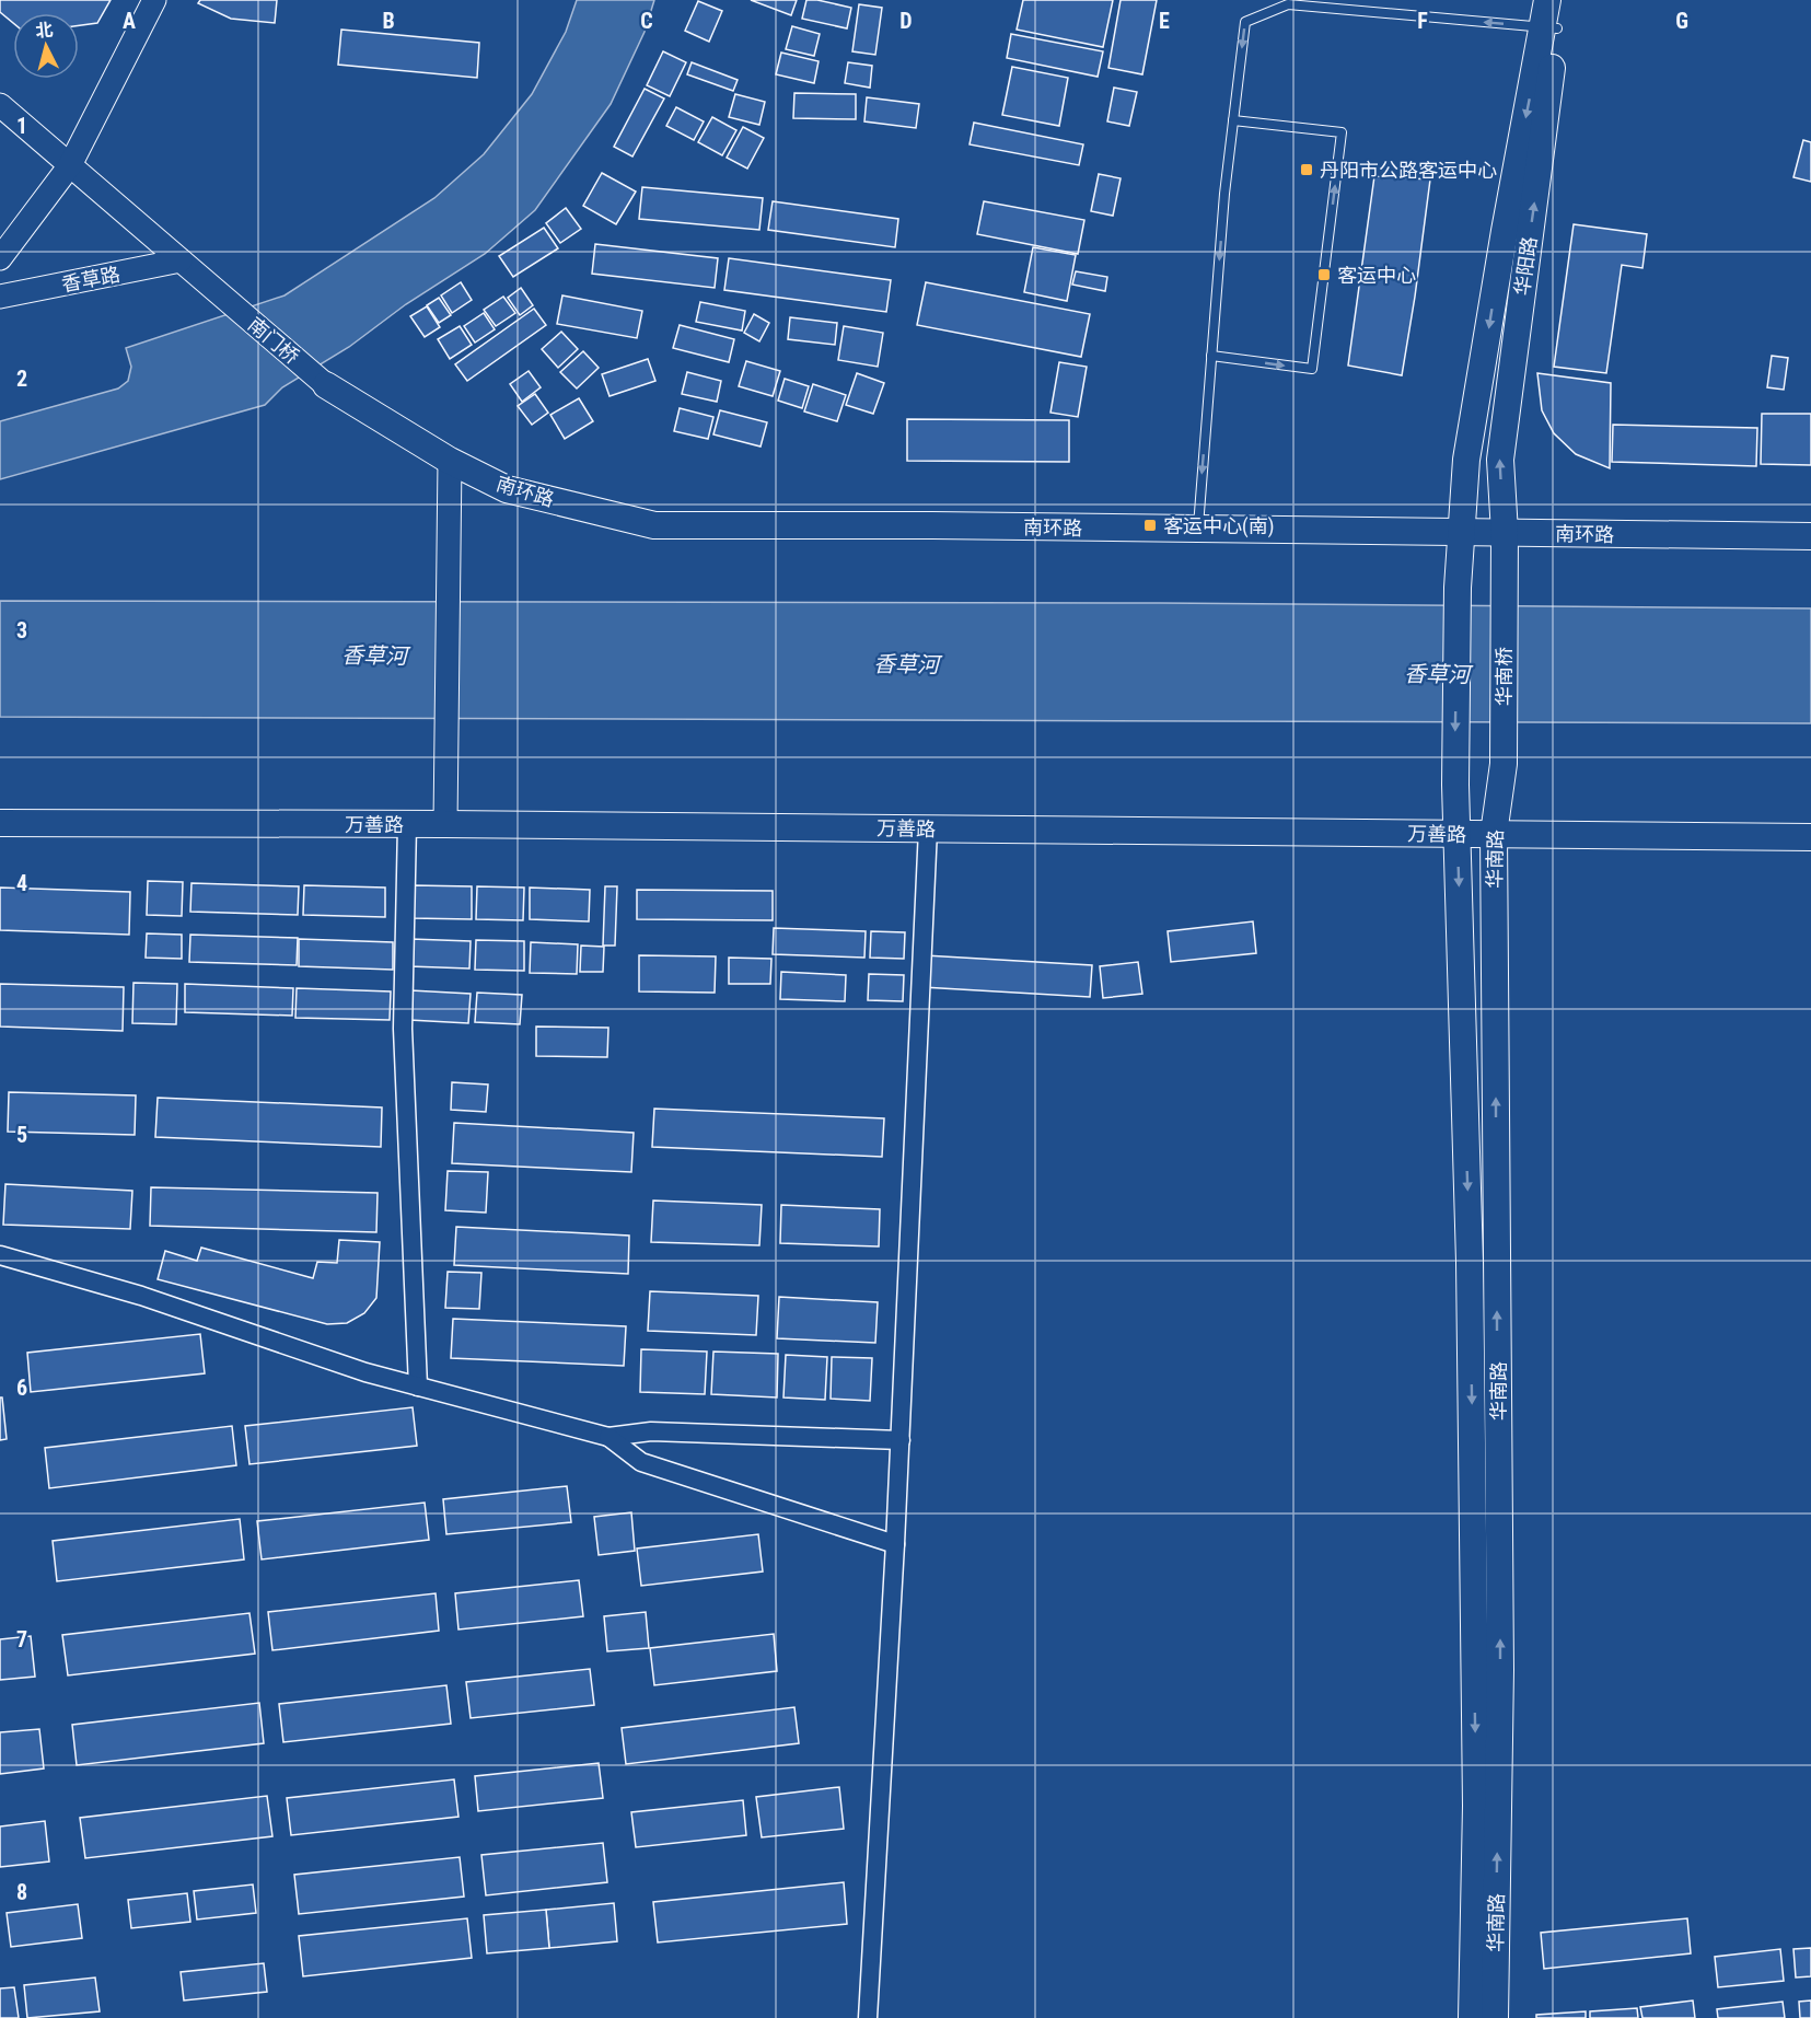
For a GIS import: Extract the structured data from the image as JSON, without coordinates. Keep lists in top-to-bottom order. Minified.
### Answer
{"streets":{"main road":["华阳路","南环路","华南桥","万善路","华南路"],"street":["香草路","南门桥"]},"crossings":[["华阳路","南环路"],["华阳路","华南桥"],["香草路","南门桥"],["南门桥","南环路"],["南环路","华南桥"],["南环路","华南路"],["华南桥","华南路"],["万善路","华南路"]],"water":["香草河"],"places":{"transit":["丹阳市公路客运中心","客运中心","客运中心(南)"]},"north":"top","grid":{"columns":["A","B","C","D","E","F","G"],"rows":["1","2","3","4","5","6","7","8"]}}
